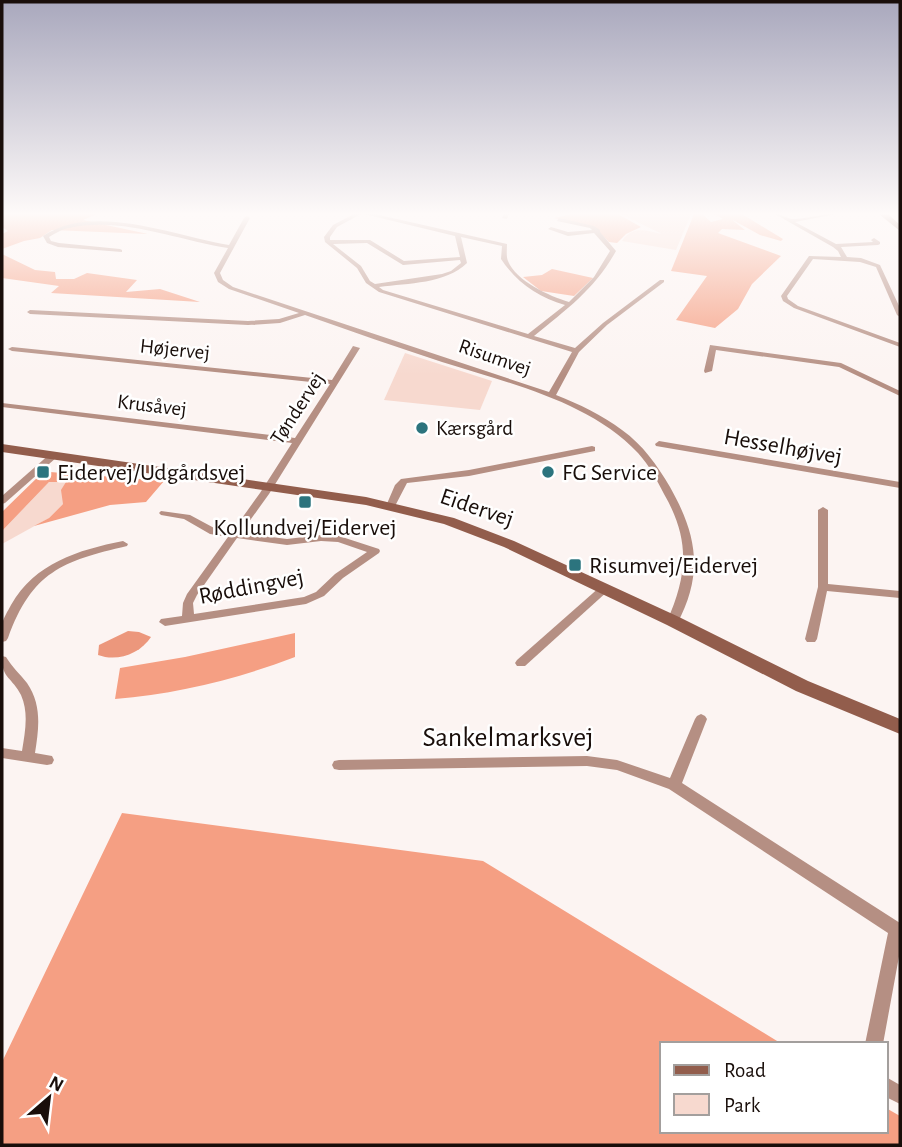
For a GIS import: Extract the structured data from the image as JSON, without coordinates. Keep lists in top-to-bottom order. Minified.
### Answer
{"streets":{"street":["Højervej","Risumvej","Krusåvej","Tøndervej","Hesselhøjvej","Eidervej","Røddingvej","Sankelmarksvej"]},"crossings":[["Højervej","Tøndervej"],["Risumvej","Eidervej"],["Krusåvej","Tøndervej"],["Tøndervej","Eidervej"],["Tøndervej","Røddingvej"],["Eidervej","Røddingvej"]],"places":{"other":["Kærsgård","FG Service"],"transit":["Eidervej/Udgårdsvej","Kollundvej/Eidervej","Risumvej/Eidervej"]},"legend":["Road","Park"],"north":"top right"}
